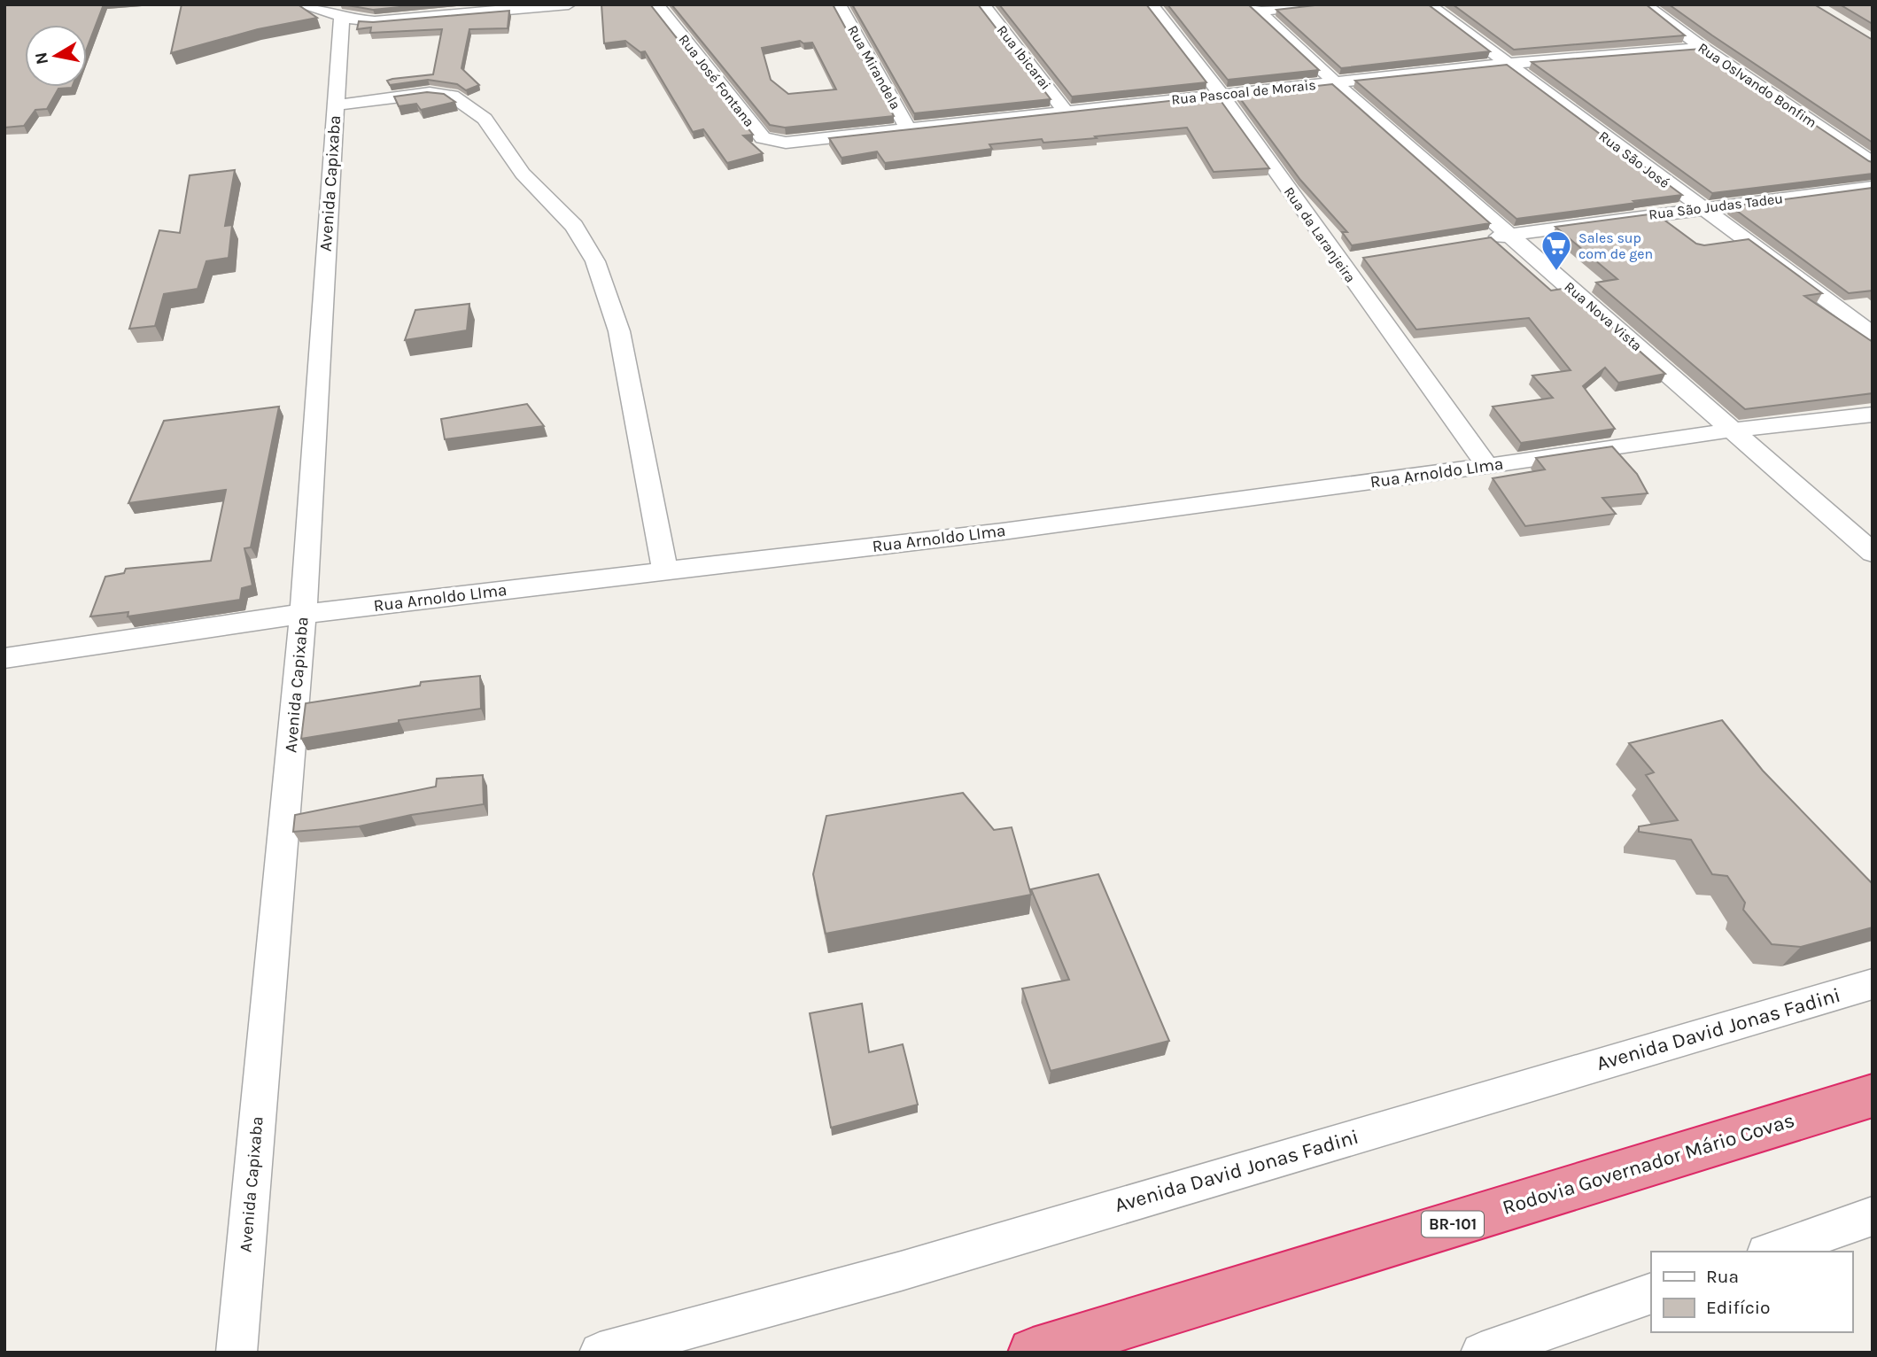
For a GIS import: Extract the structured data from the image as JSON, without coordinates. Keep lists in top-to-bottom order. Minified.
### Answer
{"streets":{"highway":["Rodovia Governador Mário Covas","BR-101"],"street":["Rua Ibicarai","Rua Mirandela","Rua José Fontana","Rua Oslvando Bonfim","Rua Pascoal de Morais","Rua São José","Avenida Capixaba","Rua São Judas Tadeu","Rua da Laranjeira","Rua Nova Vista","Rua Arnoldo LIma","Avenida David Jonas Fadini"]},"crossings":[["Rua Ibicarai","Rua Pascoal de Morais"],["Rua Mirandela","Rua Pascoal de Morais"],["Rua José Fontana","Rua Pascoal de Morais"],["Rua Oslvando Bonfim","Rua Pascoal de Morais"],["Rua Pascoal de Morais","Rua São José"],["Rua Pascoal de Morais","Rua da Laranjeira"],["Rua Pascoal de Morais","Rua Nova Vista"],["Rua São José","Rua São Judas Tadeu"],["Avenida Capixaba","Rua Arnoldo LIma"],["Rua São Judas Tadeu","Rua Nova Vista"],["Rua da Laranjeira","Rua Arnoldo LIma"],["Rua Nova Vista","Rua Arnoldo LIma"]],"places":{"supermarket":["Sales sup com de gen"]},"legend":["Rua","Edifício"],"north":"left"}
